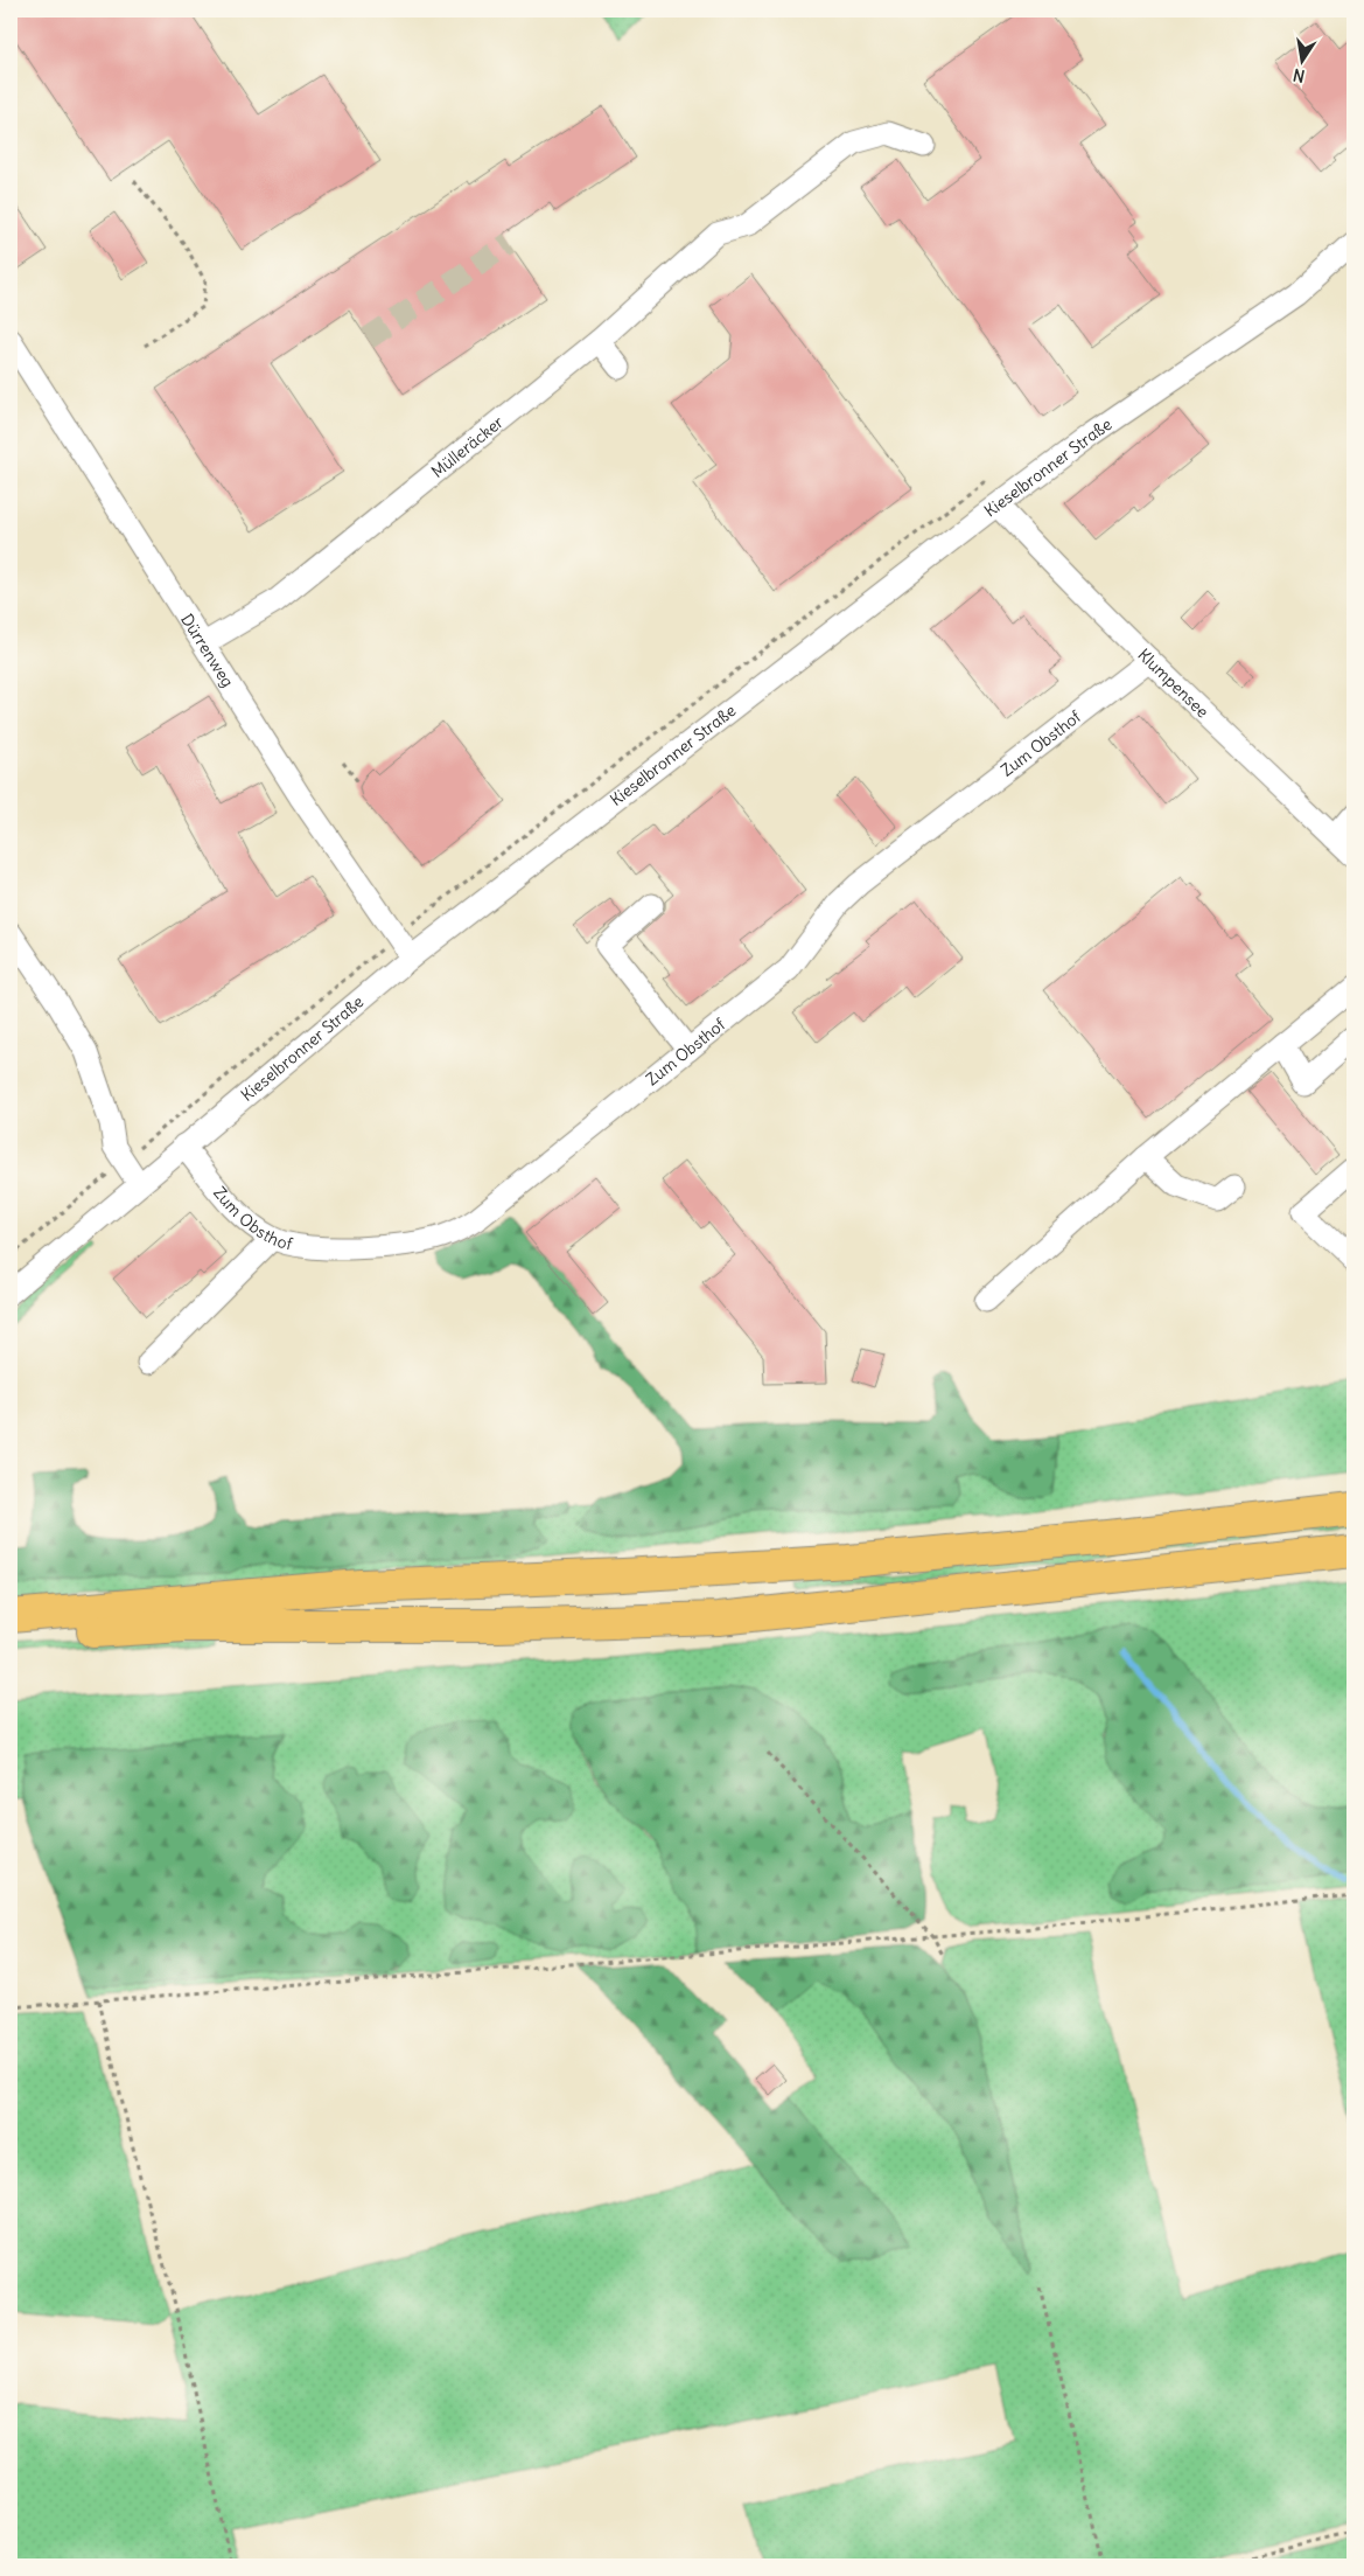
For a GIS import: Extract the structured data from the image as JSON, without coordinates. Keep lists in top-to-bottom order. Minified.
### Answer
{"streets":{"street":["Mülleräcker","Kieselbronner Straße","Dürrenweg","Klumpensee","Zum Obsthof"]},"crossings":[["Mülleräcker","Dürrenweg"],["Kieselbronner Straße","Dürrenweg"],["Kieselbronner Straße","Klumpensee"],["Kieselbronner Straße","Zum Obsthof"],["Klumpensee","Zum Obsthof"]],"north":"bottom"}
